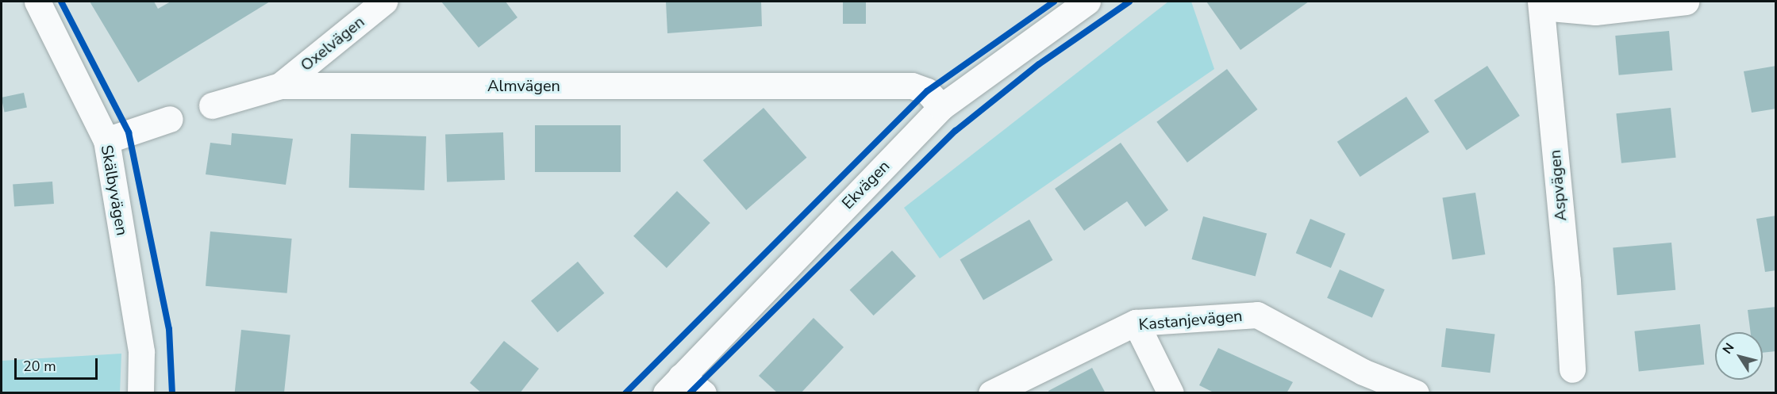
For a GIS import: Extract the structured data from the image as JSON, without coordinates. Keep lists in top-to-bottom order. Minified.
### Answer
{"streets":{"street":["Oxelvägen","Almvägen","Ekvägen","Aspvägen","Skälbyvägen","Kastanjevägen"]},"crossings":[["Oxelvägen","Almvägen"],["Almvägen","Ekvägen"]],"scale_bar":"20 m","north":"top left"}
